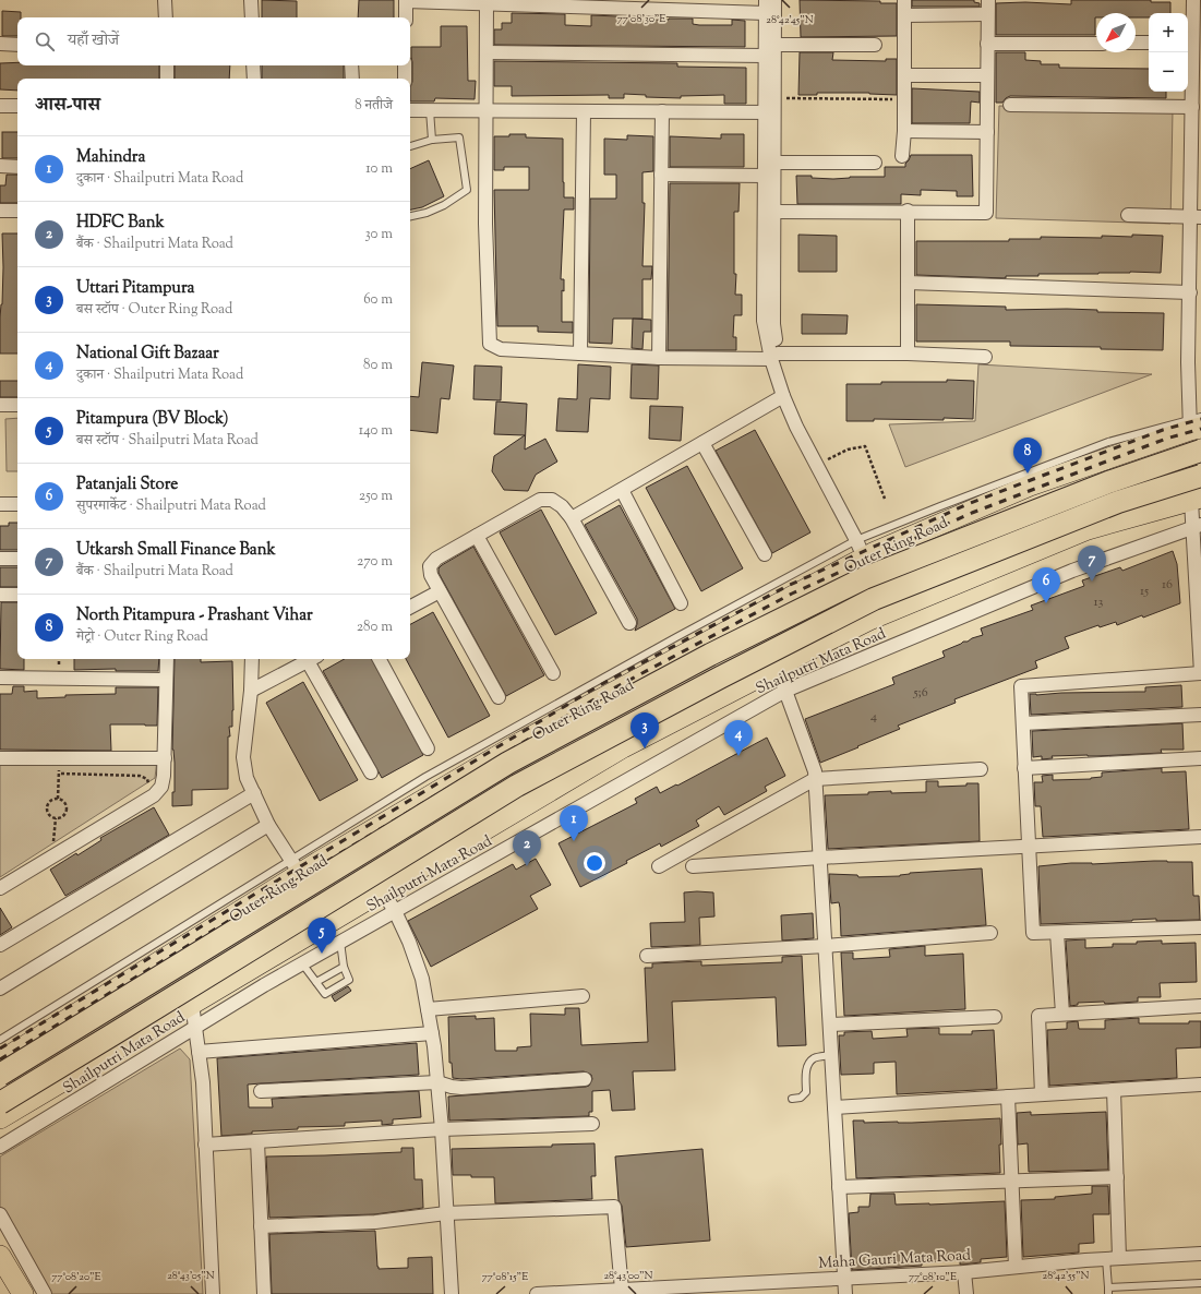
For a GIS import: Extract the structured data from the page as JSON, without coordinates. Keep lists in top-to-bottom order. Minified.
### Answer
{"streets":{"highway":["Outer Ring Road"],"street":["Shailputri Mata Road","Maha Gauri Mata Road"]},"house_numbers":["16","15","13","5;6","4"],"north":"bottom left","page":{"map_buttons":["+","−"],"search":"यहाँ खोजें","heading":["आस-पास","8 नतीजे"],"list":[{"mark":"1","name":"Mahindra","note":"दुकान · Shailputri Mata Road","value":"10 m"},{"mark":"2","name":"HDFC Bank","note":"बैंक · Shailputri Mata Road","value":"30 m"},{"mark":"3","name":"Uttari Pitampura","note":"बस स्टॉप · Outer Ring Road","value":"60 m"},{"mark":"4","name":"National Gift Bazaar","note":"दुकान · Shailputri Mata Road","value":"80 m"},{"mark":"5","name":"Pitampura (BV Block)","note":"बस स्टॉप · Shailputri Mata Road","value":"140 m"},{"mark":"6","name":"Patanjali Store","note":"सुपरमार्केट · Shailputri Mata Road","value":"250 m"},{"mark":"7","name":"Utkarsh Small Finance Bank","note":"बैंक · Shailputri Mata Road","value":"270 m"},{"mark":"8","name":"North Pitampura - Prashant Vihar","note":"मेट्रो · Outer Ring Road","value":"280 m"}],"pins":["8","7","6","3","4","1","2","5"]},"coordinates":["77°08'30\"E","28°42'45\"N","28°43'05\"N","28°43'00\"N","28°42'55\"N","77°08'20\"E","77°08'15\"E","77°08'10\"E"]}
